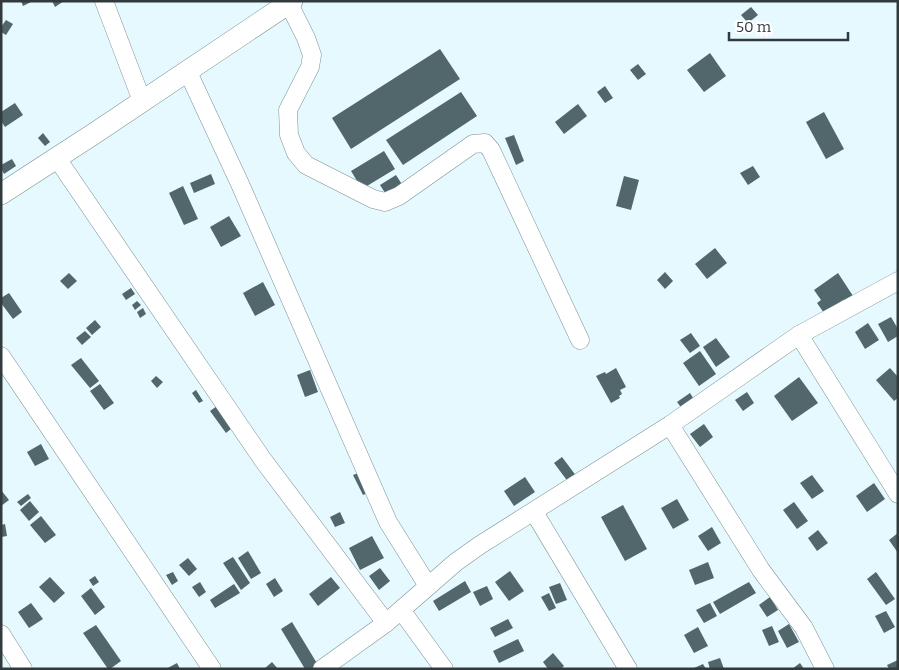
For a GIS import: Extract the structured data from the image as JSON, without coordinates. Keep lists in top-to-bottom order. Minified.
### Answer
{"scale_bar":"50 m"}
